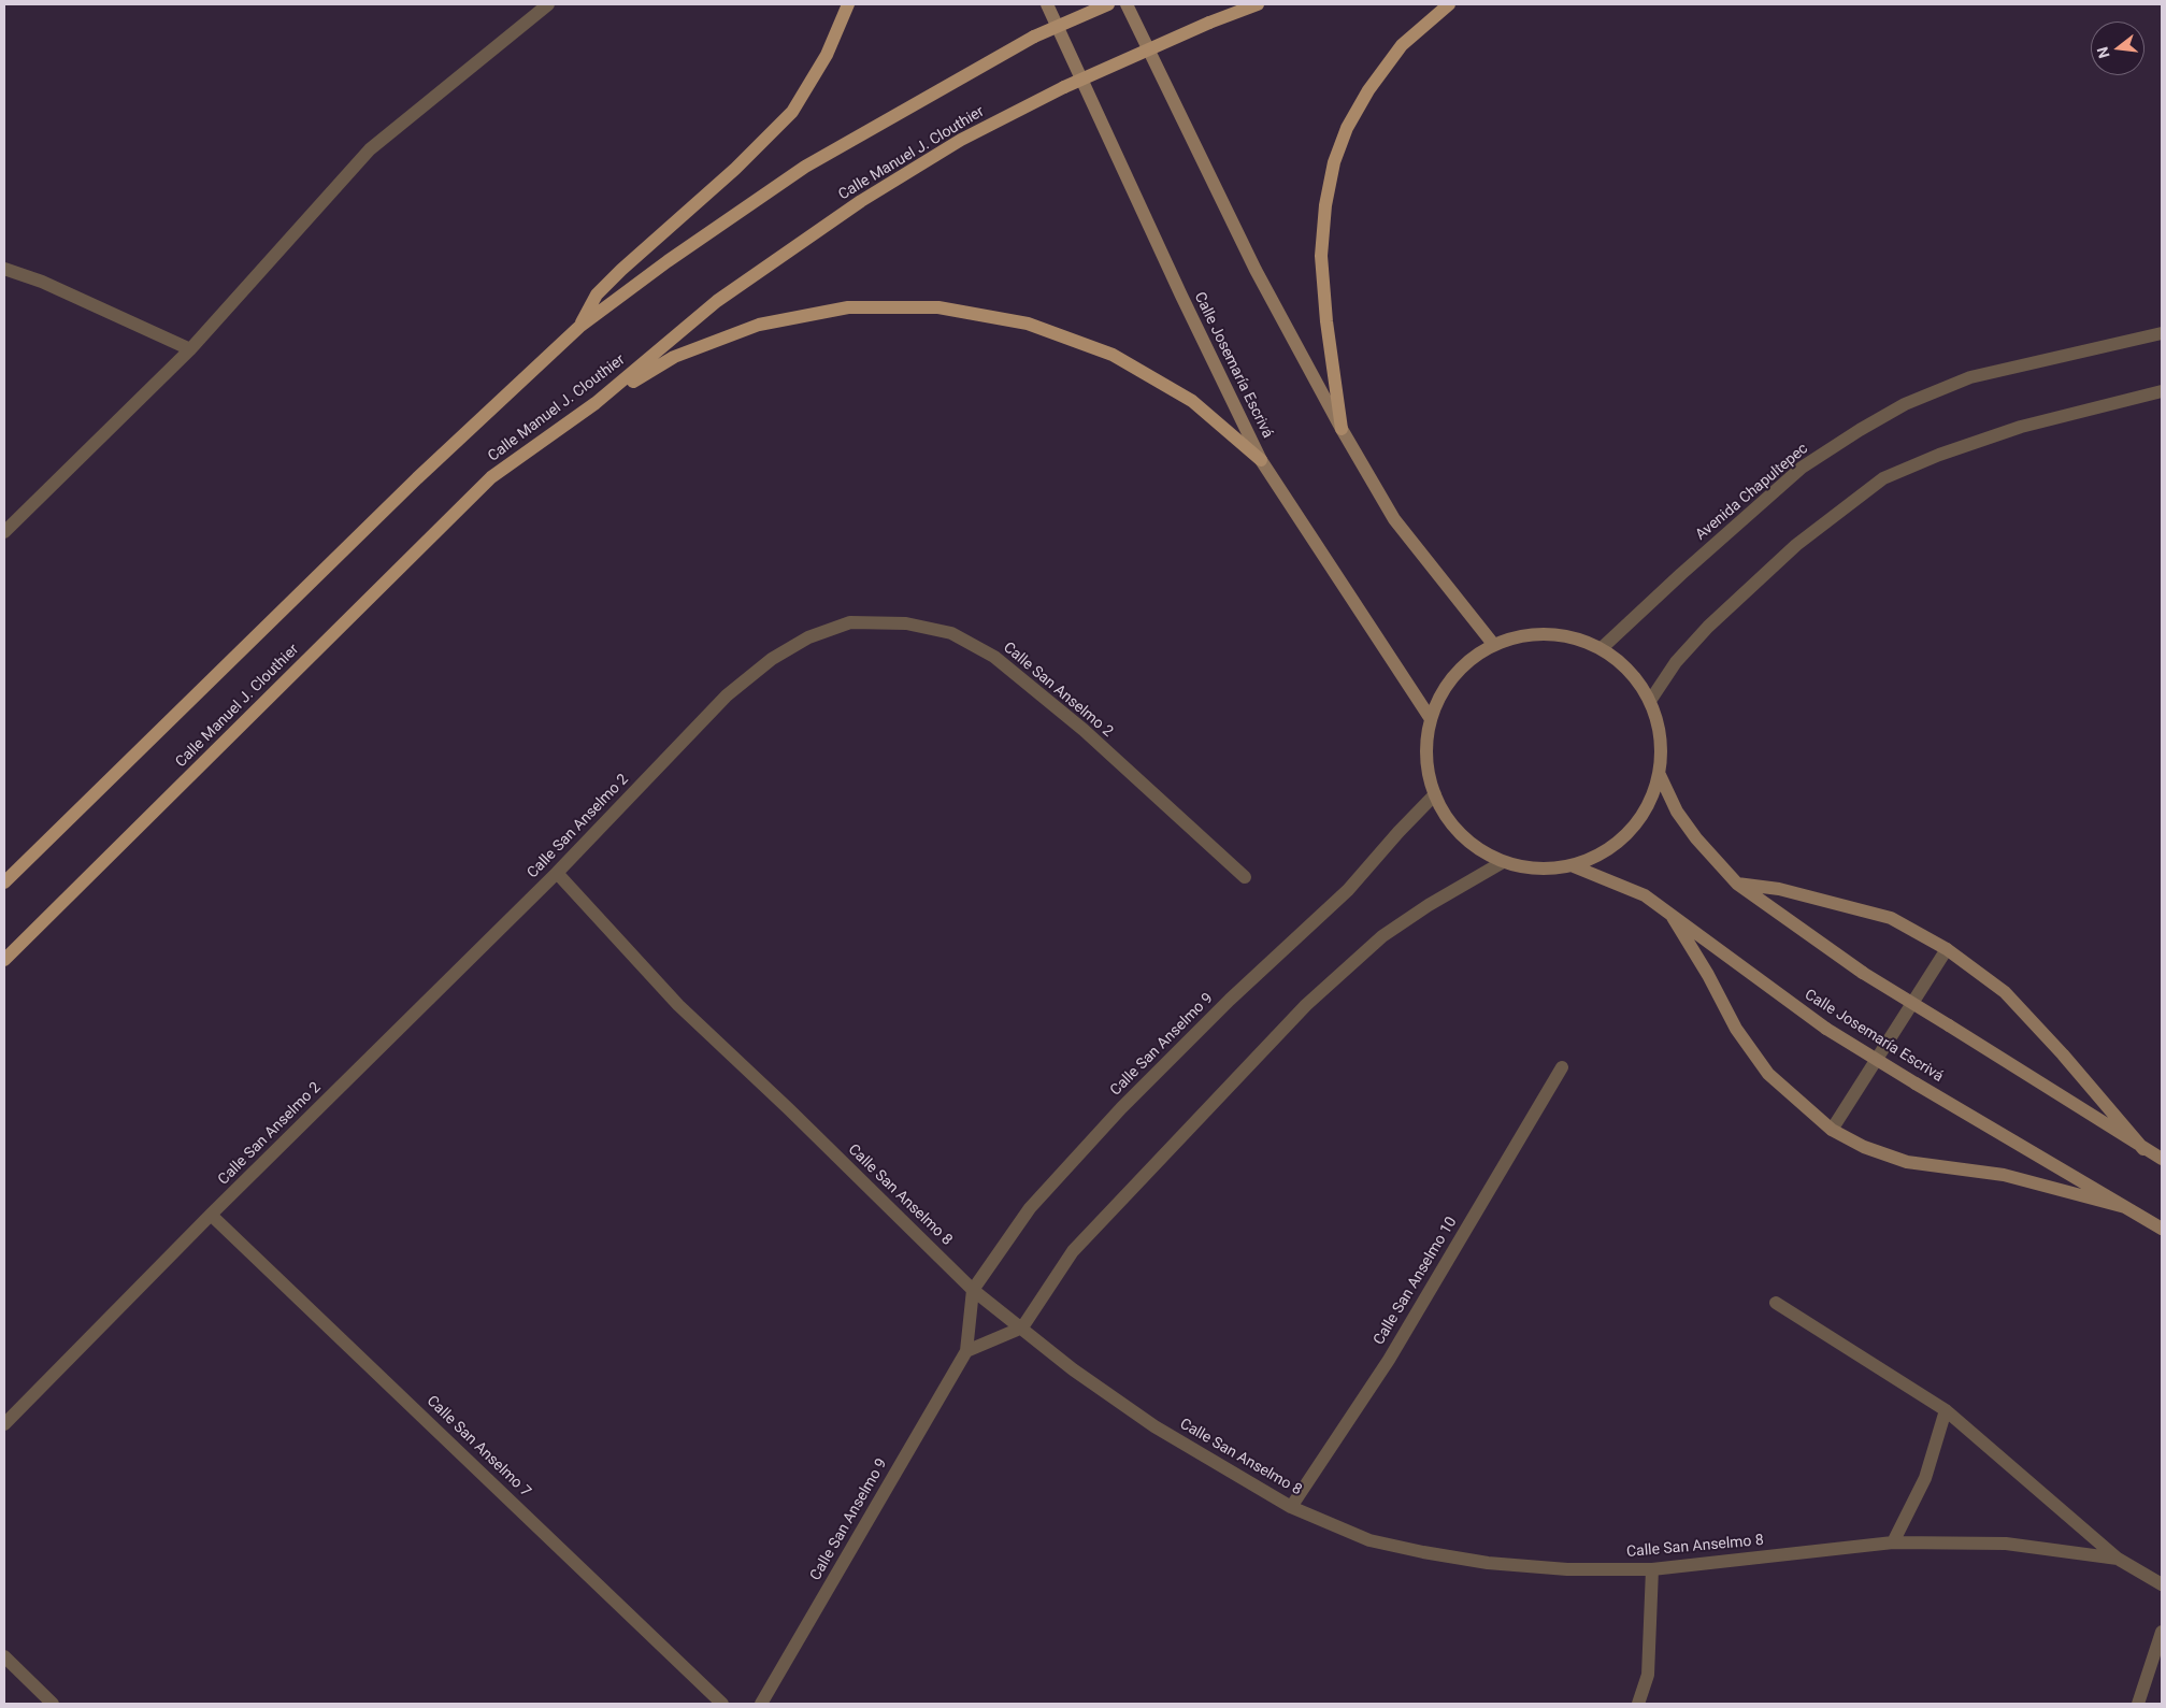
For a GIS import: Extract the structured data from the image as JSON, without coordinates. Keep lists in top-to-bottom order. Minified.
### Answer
{"streets":{"main road":["Calle Manuel J. Clouthier"],"street":["Calle Josemaría Escrivá","Avenida Chapultepec","Calle San Anselmo 2","Calle San Anselmo 9","Calle San Anselmo 8","Calle San Anselmo 10","Calle San Anselmo 7"]},"crossings":[["Calle San Anselmo 2","Calle San Anselmo 8"],["Calle San Anselmo 2","Calle San Anselmo 7"],["Calle San Anselmo 9","Calle San Anselmo 8"],["Calle San Anselmo 8","Calle San Anselmo 10"]],"north":"left"}
